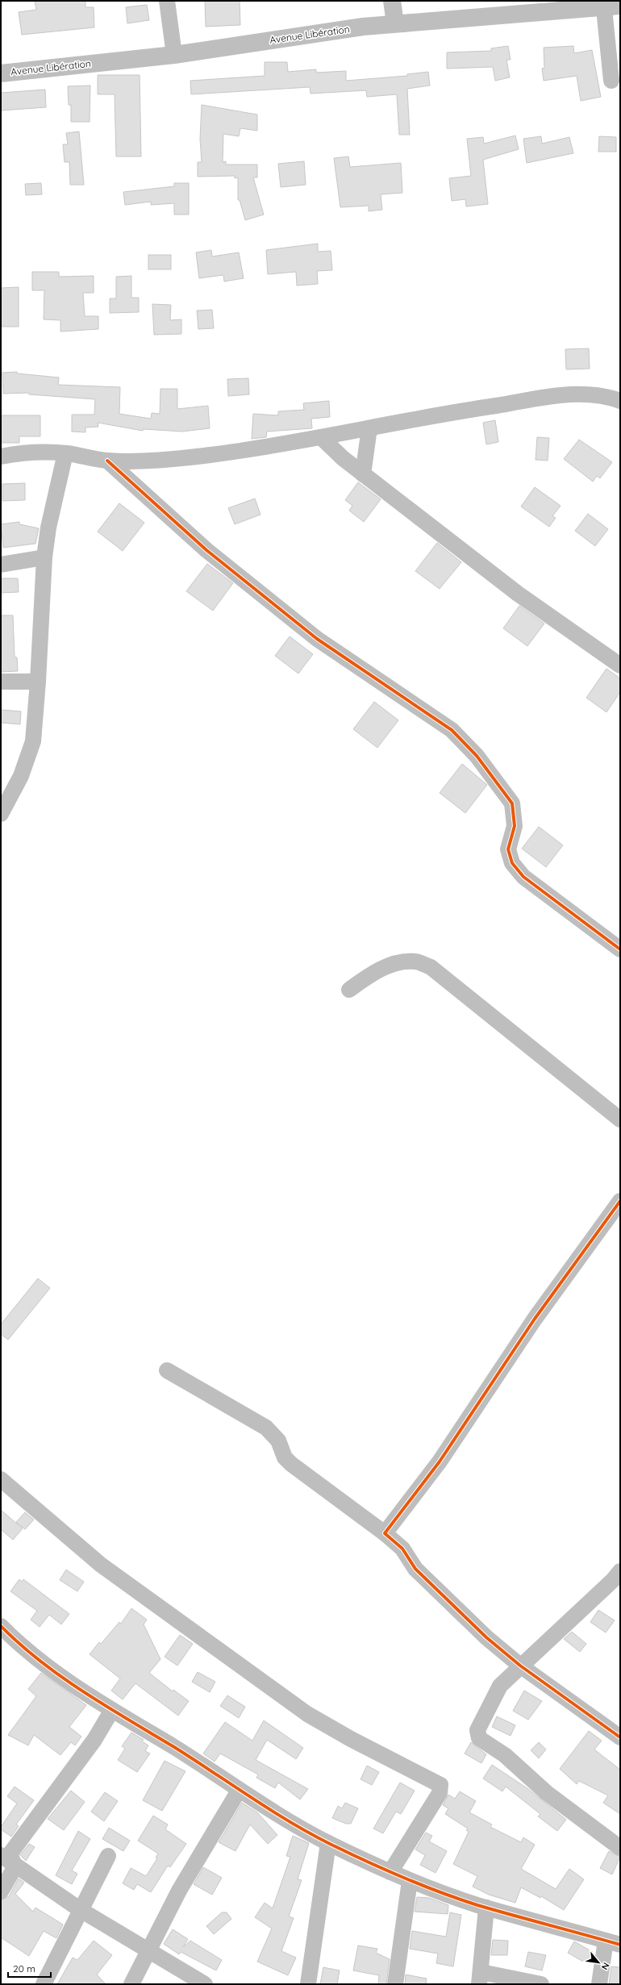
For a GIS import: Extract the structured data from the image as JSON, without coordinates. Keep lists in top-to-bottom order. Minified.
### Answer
{"streets":{"street":["Avenue Libération"]},"scale_bar":"20 m","north":"bottom right"}
